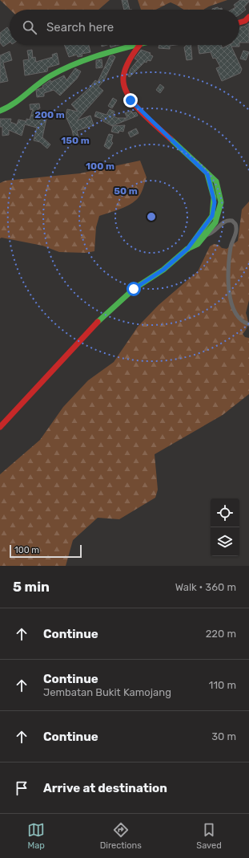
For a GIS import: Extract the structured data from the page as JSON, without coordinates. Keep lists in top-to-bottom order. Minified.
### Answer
{"scale_bar":"100 m","page":{"search":"Search here","scale":"100 m","heading":["5 min","Walk · 360 m"],"list":[["Continue","220 m"],["Continue","Jembatan Bukit Kamojang","110 m"],["Continue","30 m"],"Arrive at destination"],"nav":["Map","Directions","Saved"]},"rings":["200 m","150 m","100 m","50 m"]}
